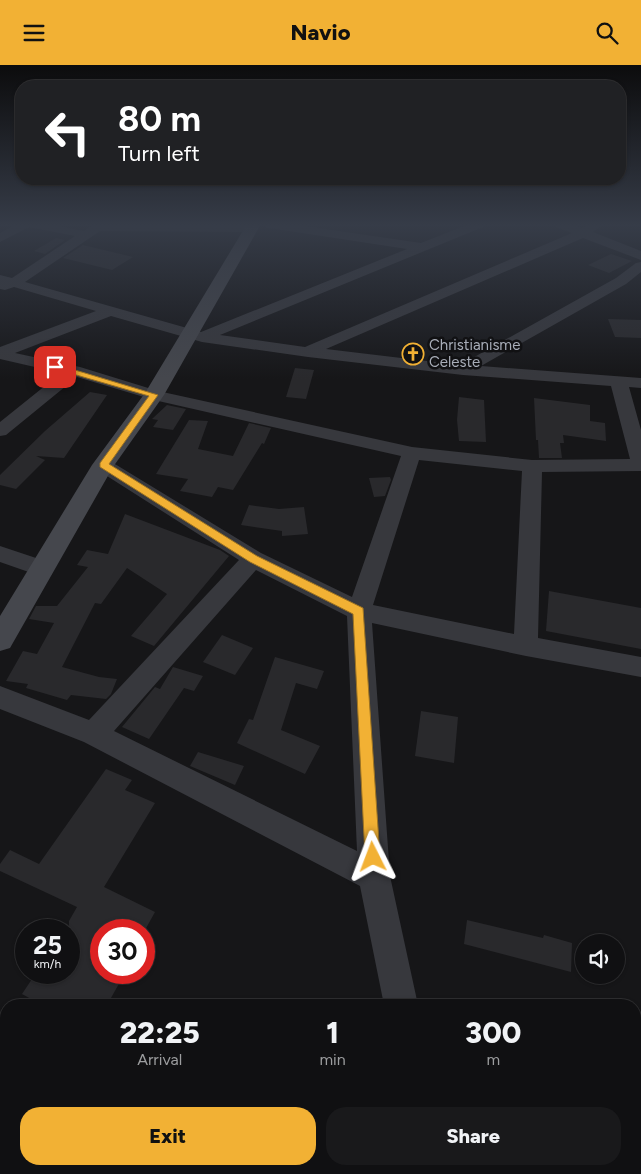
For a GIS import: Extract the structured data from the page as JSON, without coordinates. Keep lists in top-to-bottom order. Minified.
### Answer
{"places":{"church":["Christianisme Celeste"]},"page":{"header":"Navio","turn":["80 m","Turn left"],"speed":"25 km/h","limit":"30","eta":["22:25","Arrival","1","min","300","m"],"buttons":["Exit","Share"]}}
